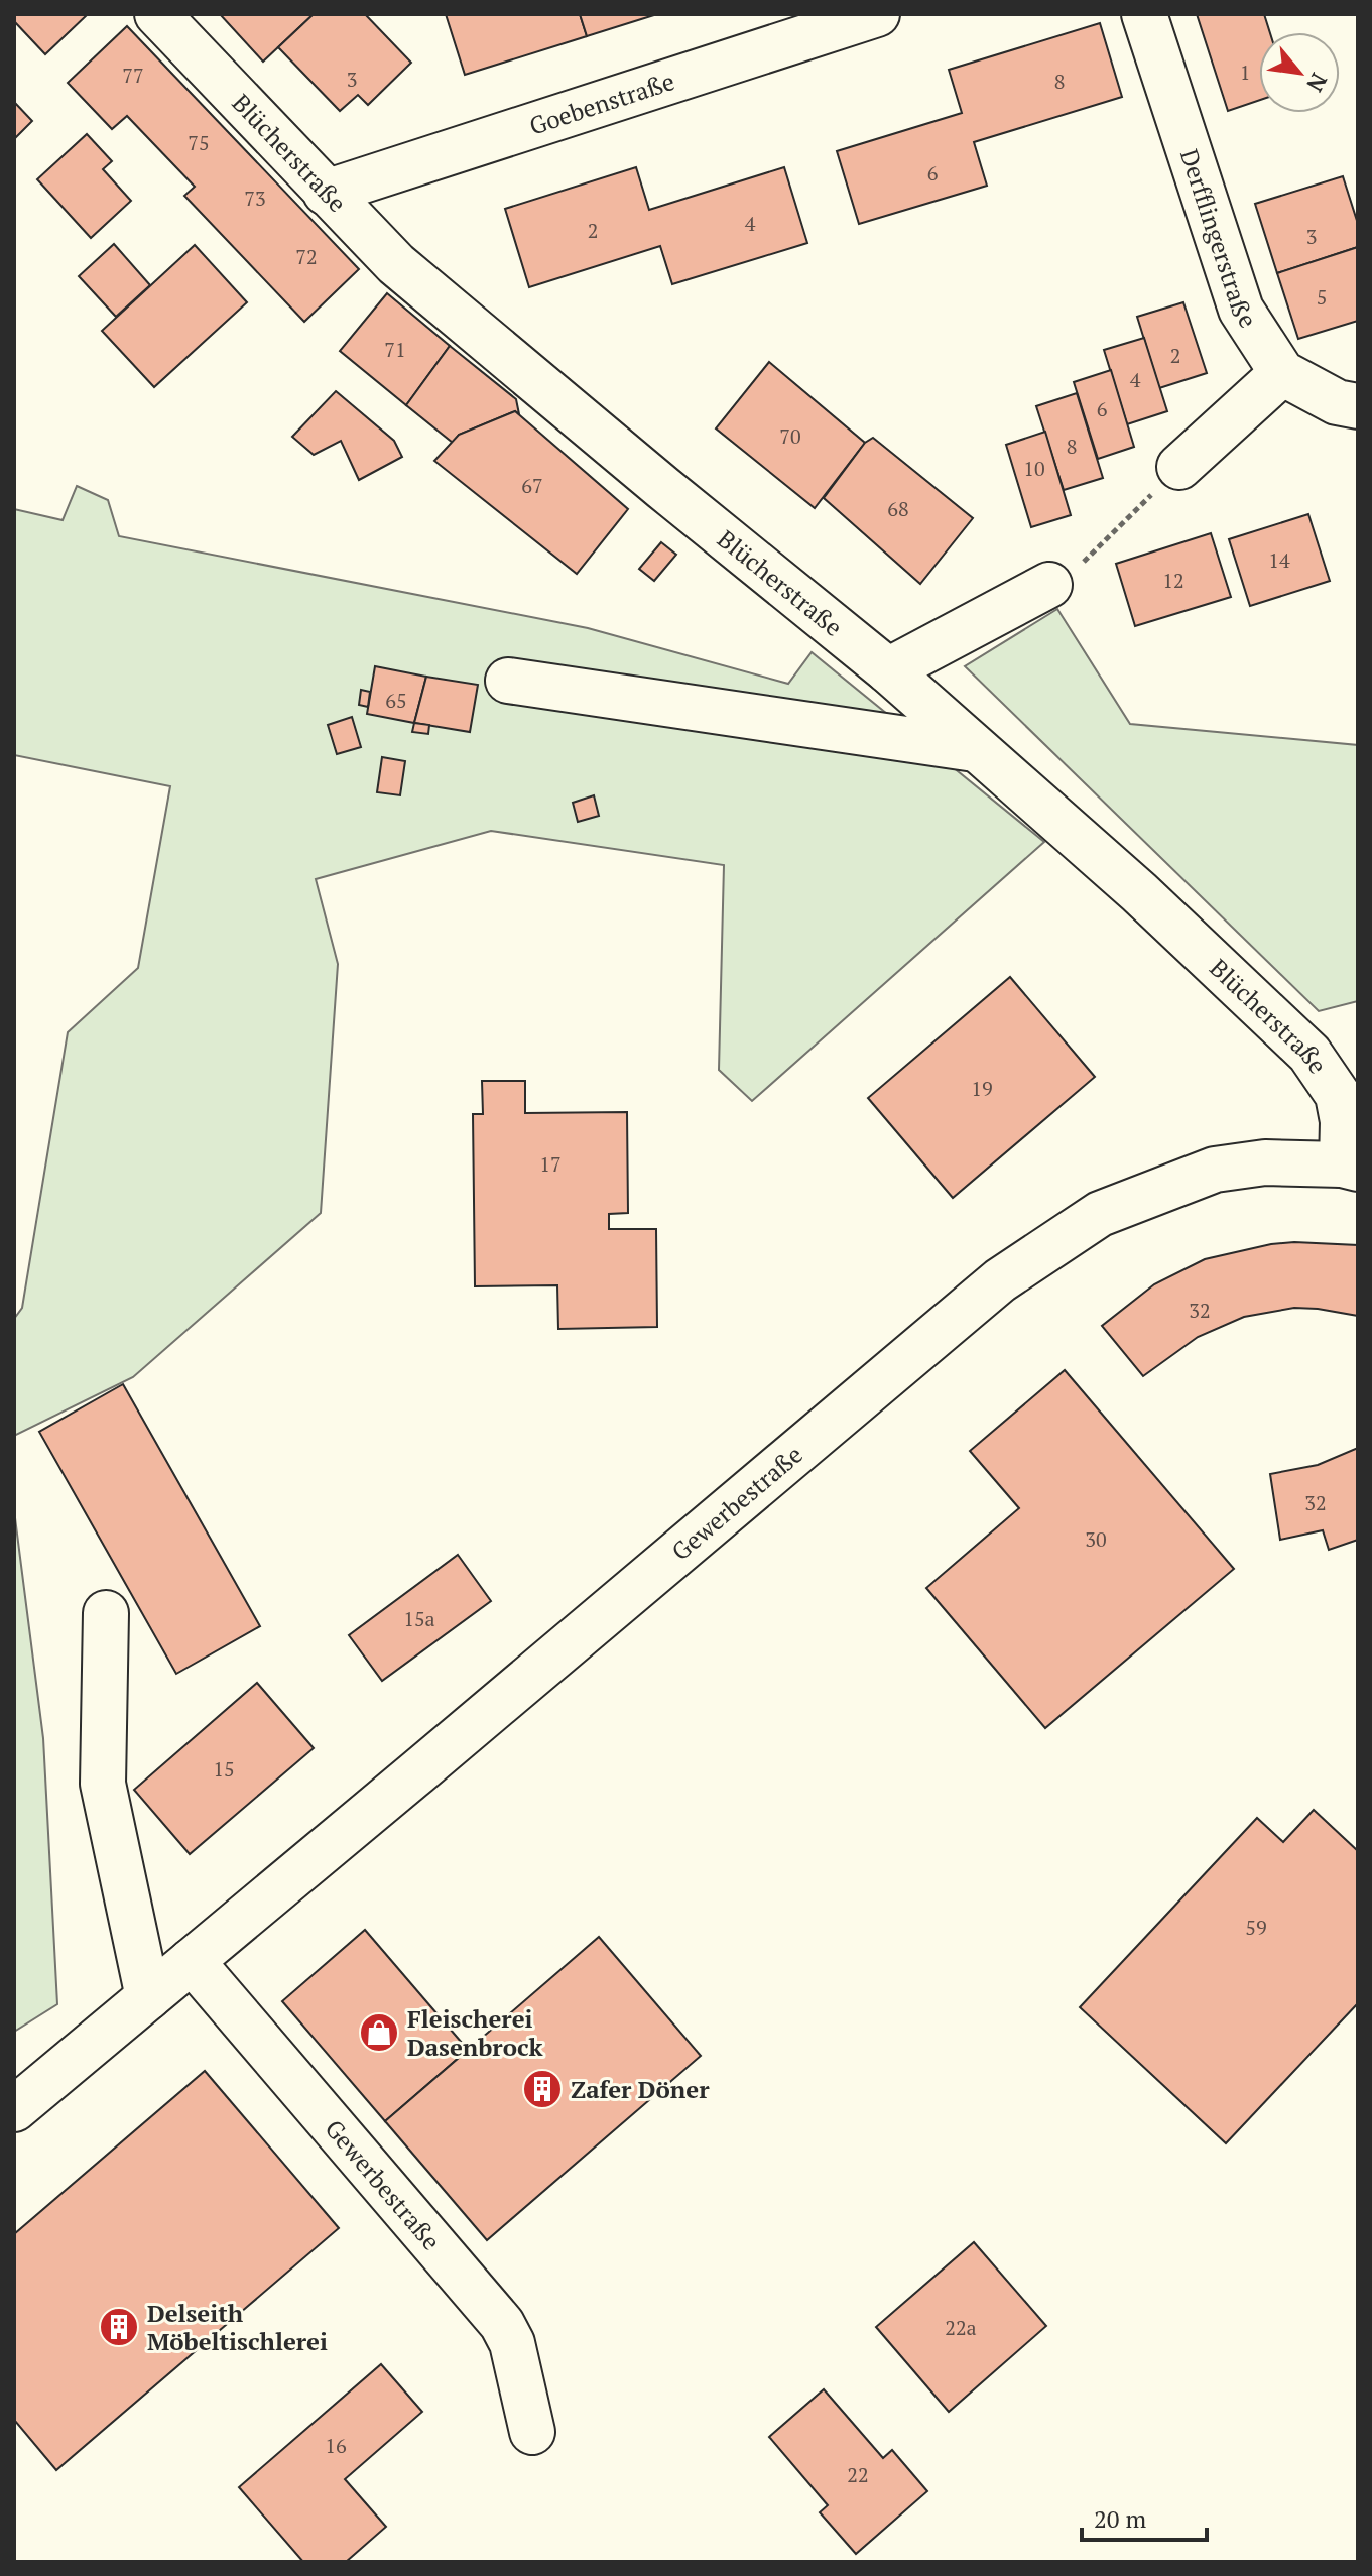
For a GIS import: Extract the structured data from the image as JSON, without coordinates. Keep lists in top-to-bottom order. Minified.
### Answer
{"streets":{"street":["Goebenstraße","Blücherstraße","Derfflingerstraße","Gewerbestraße"]},"crossings":[["Goebenstraße","Blücherstraße"],["Blücherstraße","Gewerbestraße"]],"places":{"shop":["Fleischerei Dasenbrock"],"building":["Zafer Döner","Delseith Möbeltischlerei"]},"house_numbers":["1","77","3","8","75","6","73","4","2","3","72","5","71","2","4","6","70","8","10","67","68","14","12","65","19","17","32","32","30","15a","15","59","22a","16","22"],"scale_bar":"20 m","north":"bottom right"}
